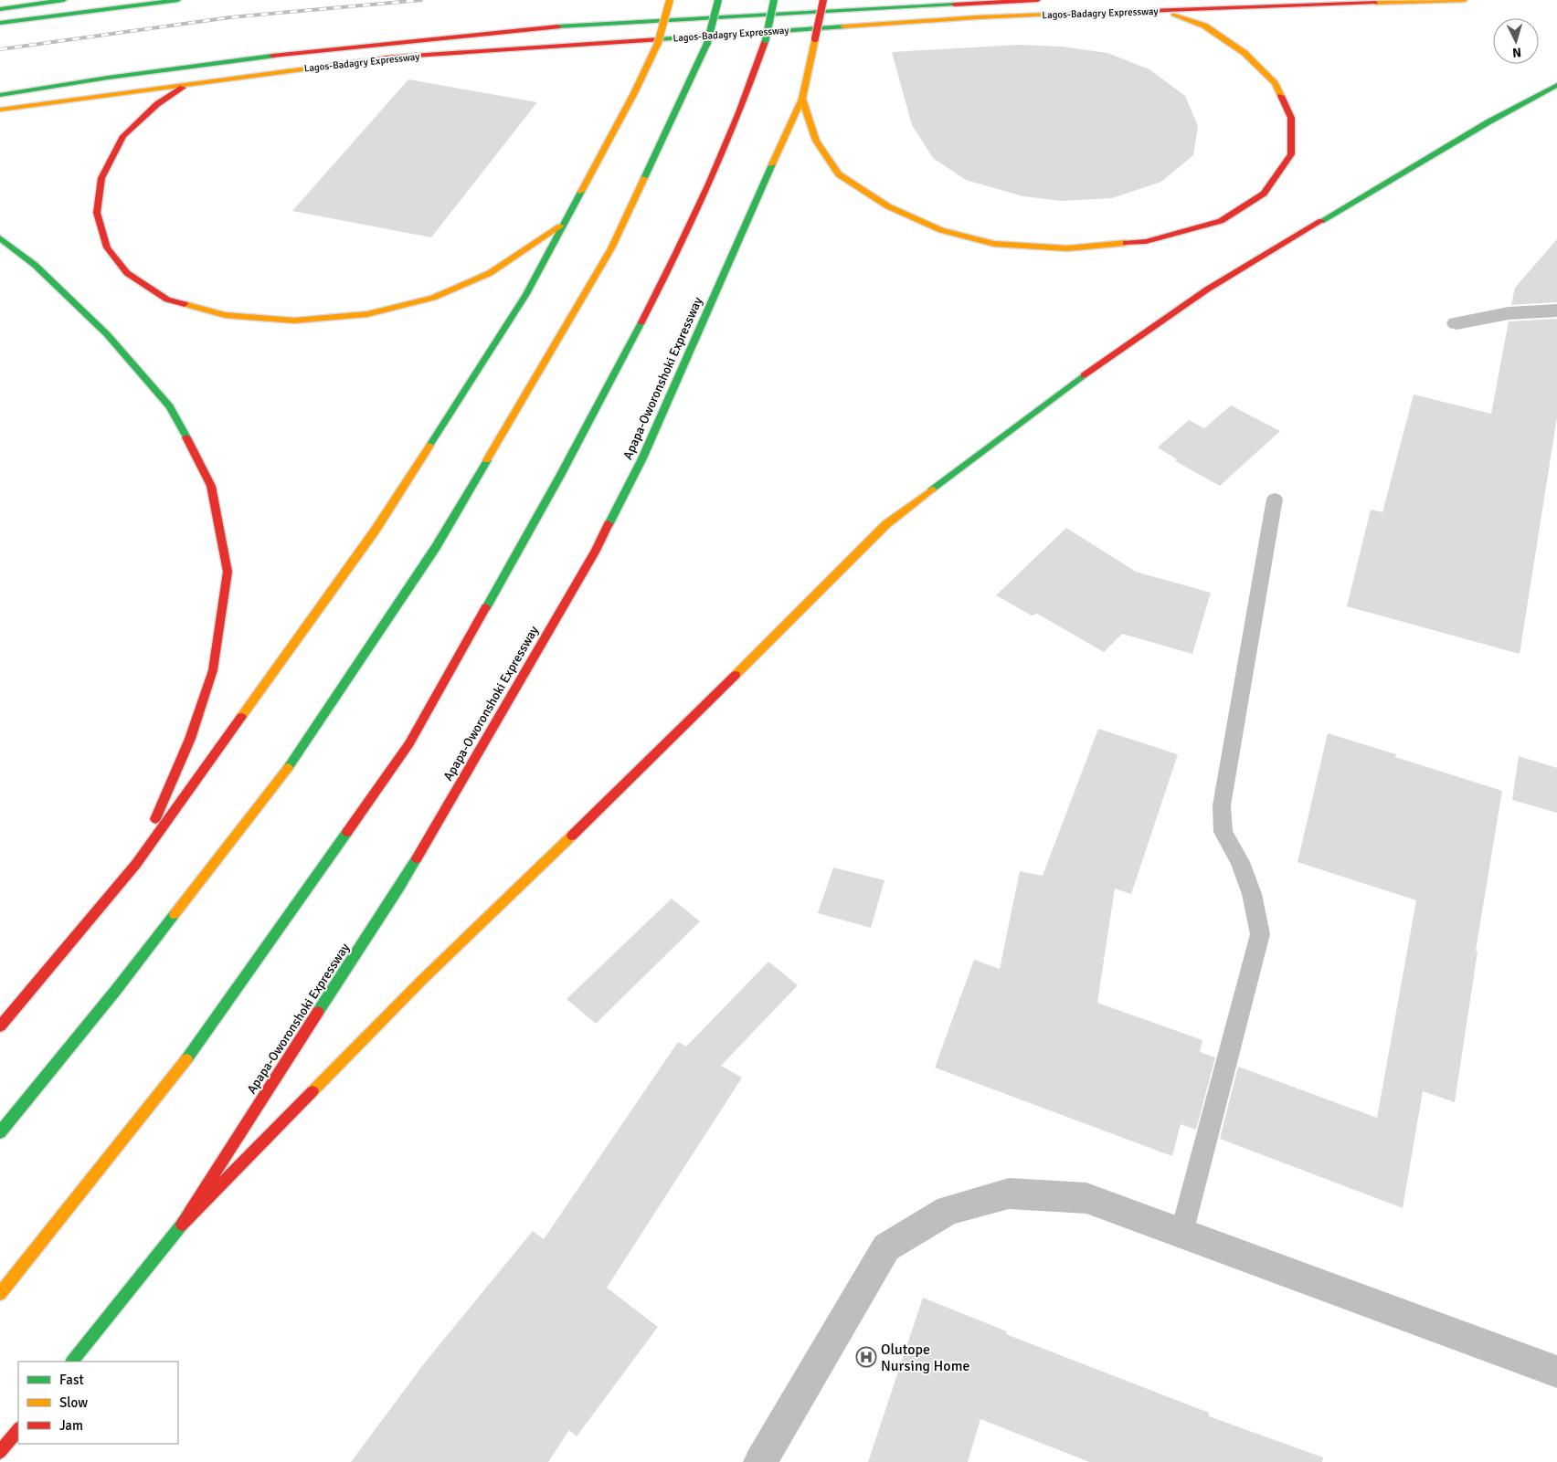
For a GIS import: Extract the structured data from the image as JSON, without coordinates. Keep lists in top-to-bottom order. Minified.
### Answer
{"streets":{"main road":["Lagos-Badagry Expressway","Apapa-Oworonshoki Expressway"]},"places":{"hospital":["Olutope Nursing Home"]},"legend":["Fast","Slow","Jam"],"north":"bottom"}
